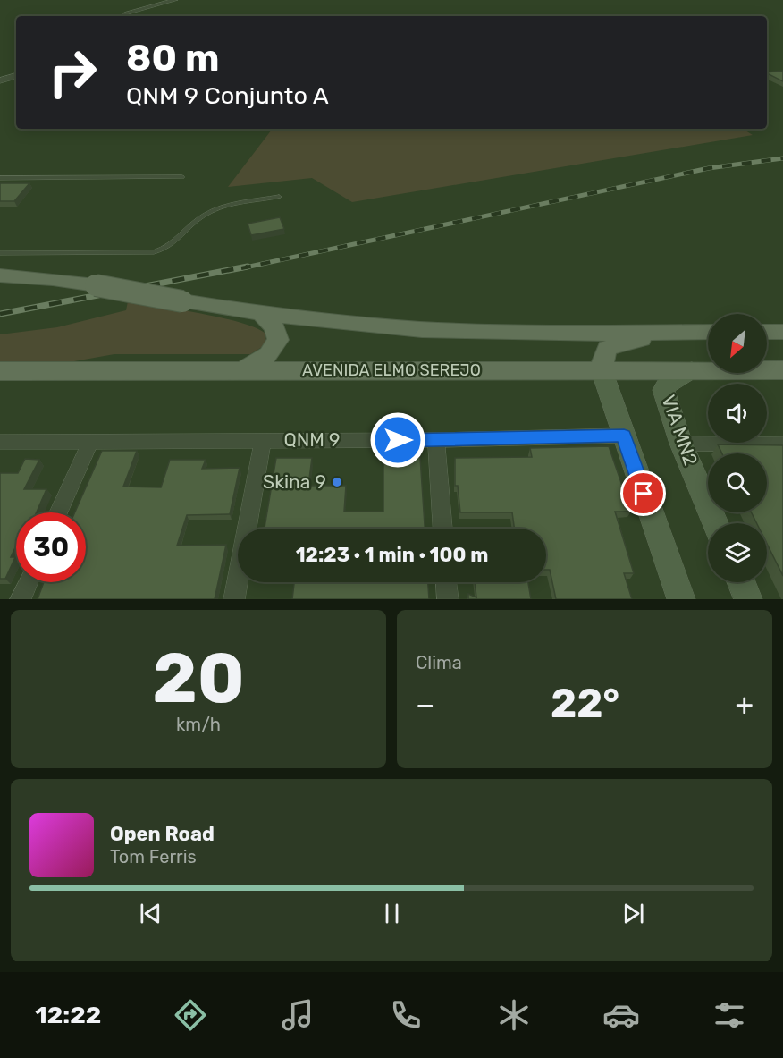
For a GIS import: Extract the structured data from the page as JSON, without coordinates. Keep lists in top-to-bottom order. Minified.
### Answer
{"streets":{"main road":["AVENIDA ELMO SEREJO","VIA MN2"],"street":["QNM 9"]},"crossings":[["AVENIDA ELMO SEREJO","VIA MN2"]],"places":["Skina 9"],"north":"bottom left","page":{"turn":["80 m","QNM 9 Conjunto A"],"limit":"30","trip":"12:23 · 1 min · 100 m","tile":[["20","km/h"],"Clima"],"heat":["−","22°","+"],"song":["Open Road","Tom Ferris"],"tabs":"12:22"}}
